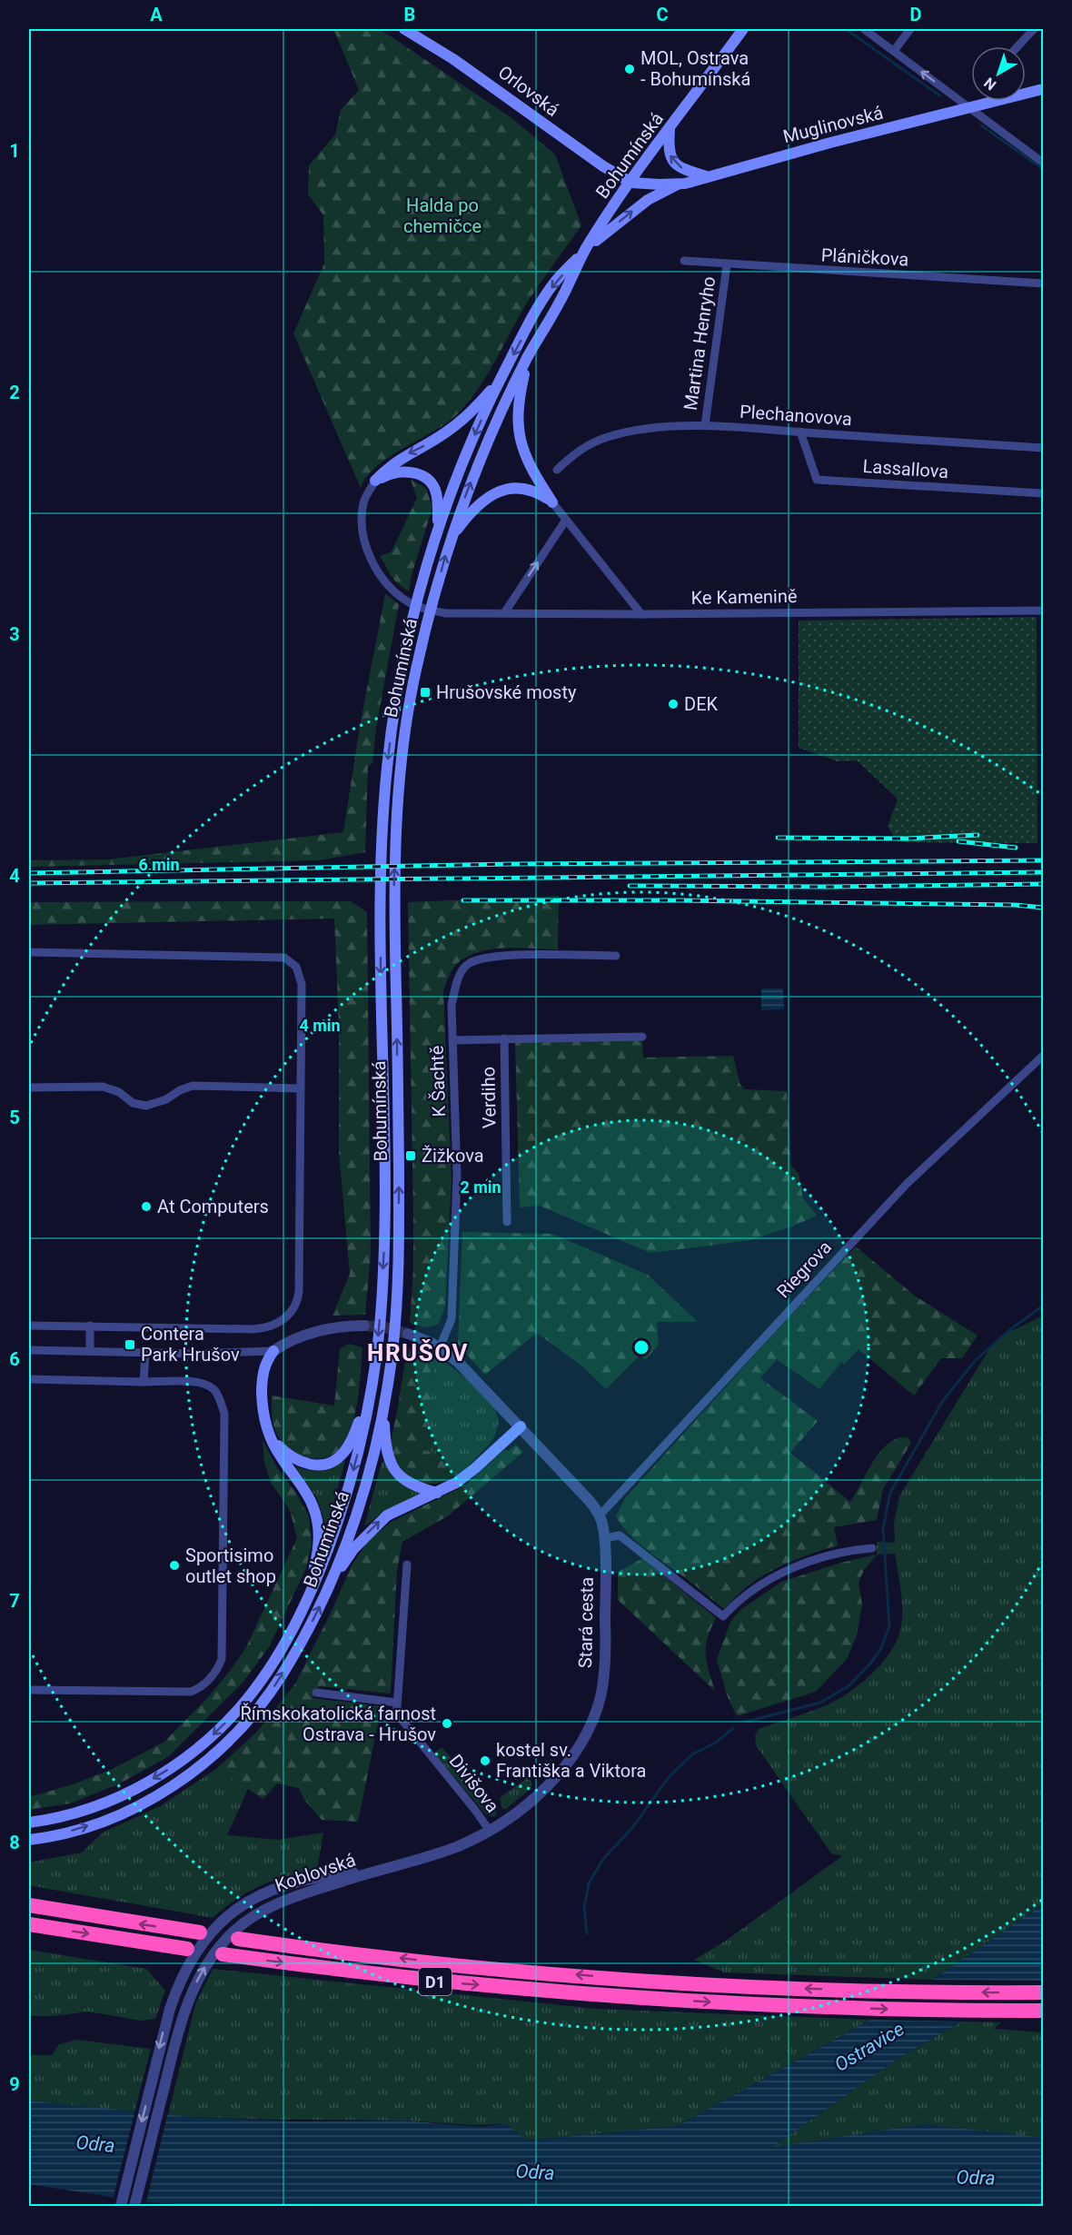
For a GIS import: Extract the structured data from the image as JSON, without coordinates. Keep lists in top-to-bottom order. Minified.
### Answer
{"streets":{"highway":["D1"],"main road":["Orlovská","Muglinovská","Bohumínská"],"street":["Pláničkova","Martina Henryho","Plechanovova","Lassallova","Ke Kamenině","K Šachtě","Verdiho","Riegrova","Stará cesta","Divišova","Koblovská"]},"crossings":[["Orlovská","Muglinovská"],["Orlovská","Bohumínská"],["Muglinovská","Bohumínská"],["Pláničkova","Martina Henryho"],["Martina Henryho","Plechanovova"],["Plechanovova","Lassallova"],["K Šachtě","Stará cesta"],["Riegrova","Stará cesta"],["Stará cesta","Divišova"],["Stará cesta","Koblovská"]],"districts":["HRUŠOV"],"water":["Ostravice","Odra"],"parks":["Halda po chemičce"],"places":{"other":["MOL, Ostrava - Bohumínská","DEK","At Computers","Sportisimo outlet shop","Římskokatolická farnost Ostrava - Hrušov","kostel sv. Františka a Viktora"],"transit":["Hrušovské mosty","Žižkova","Contera Park Hrušov"]},"north":"bottom left","grid":{"columns":["A","B","C","D"],"rows":["1","2","3","4","5","6","7","8","9"]},"rings":["6 min","4 min","2 min"]}
